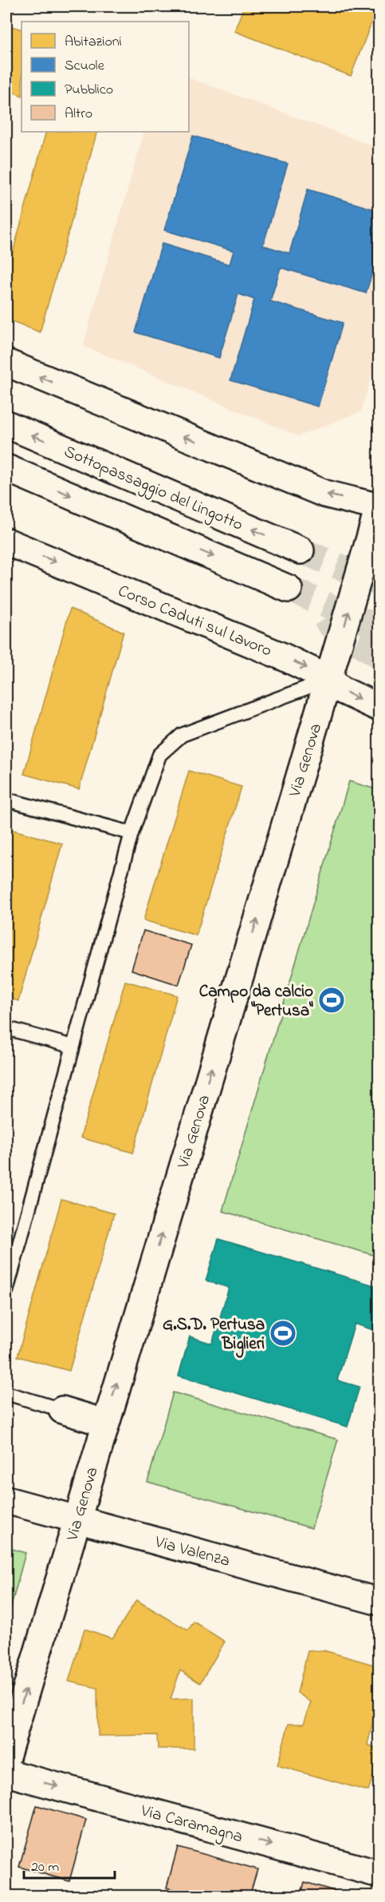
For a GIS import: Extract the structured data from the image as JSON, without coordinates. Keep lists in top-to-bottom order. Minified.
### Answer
{"streets":{"street":["Sottopassaggio del Lingotto","Corso Caduti sul Lavoro","Via Genova","Via Valenza","Via Caramagna"]},"crossings":[["Corso Caduti sul Lavoro","Via Genova"],["Via Genova","Via Valenza"]],"one_way":["Via Genova","Via Caramagna"],"places":{"sports":["Campo da calcio \"Pertusa\"","G.S.D. Pertusa Biglieri"]},"legend":["Abitazioni","Scuole","Pubblico","Altro"],"scale_bar":"20 m"}
